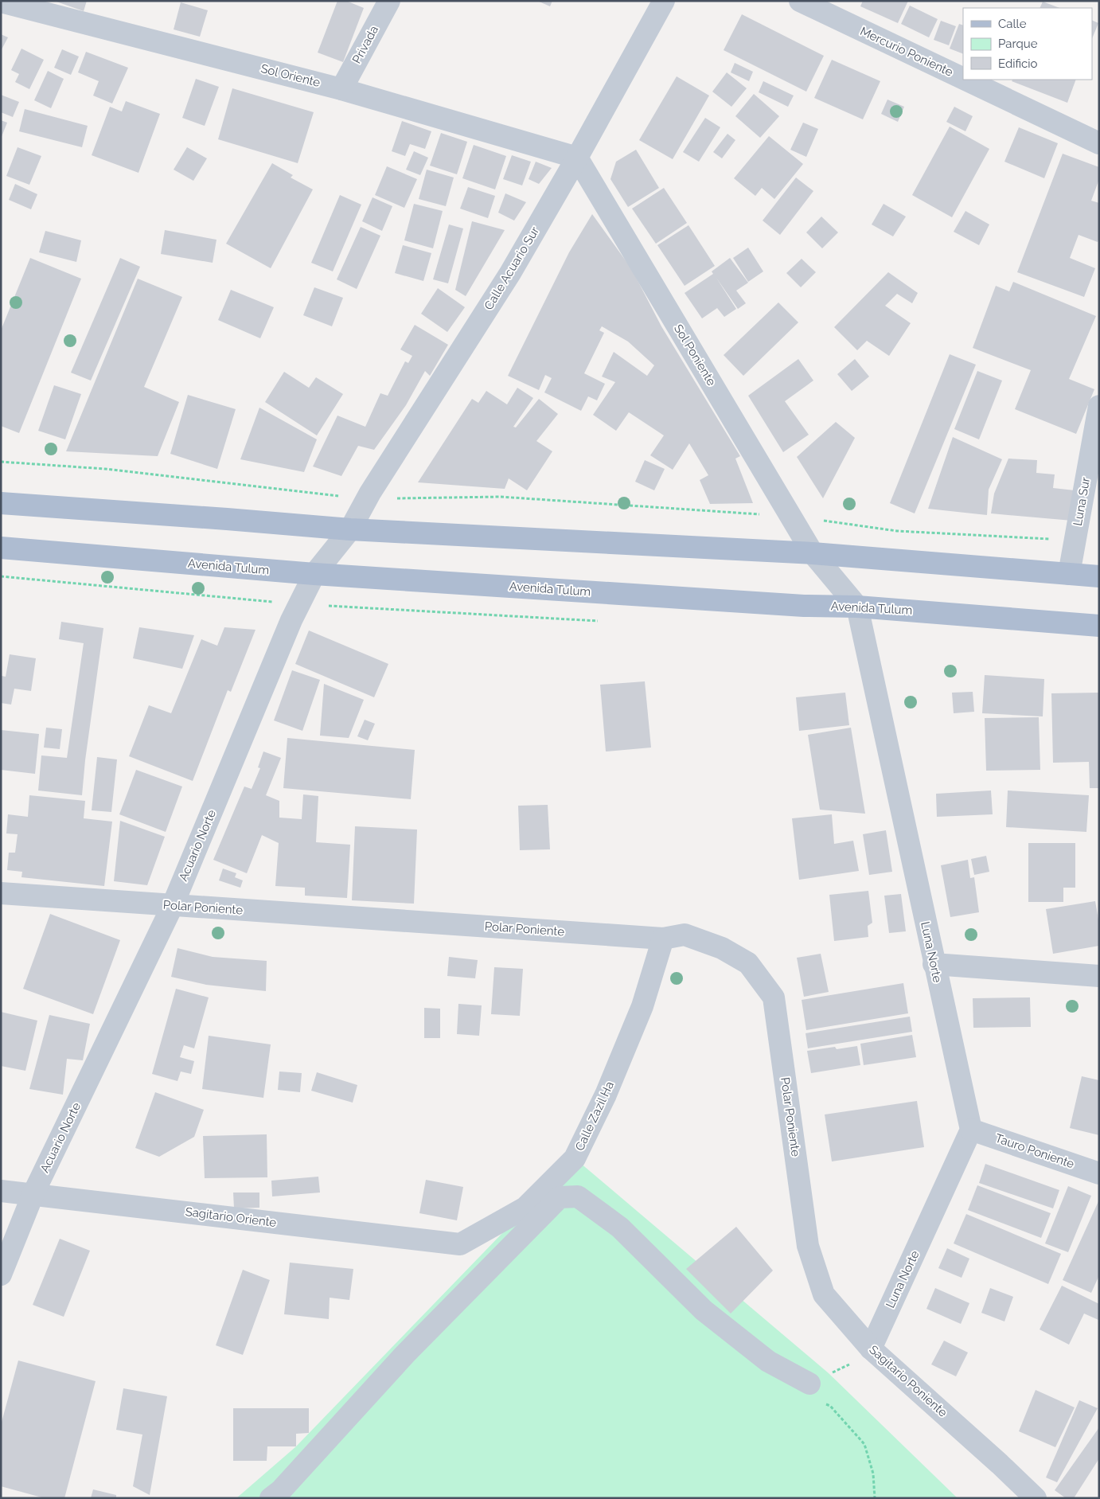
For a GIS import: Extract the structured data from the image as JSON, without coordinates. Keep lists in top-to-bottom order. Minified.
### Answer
{"streets":{"main road":["Avenida Tulum"],"street":["Privada","Mercurio Poniente","Sol Oriente","Calle Acuario Sur","Sol Poniente","Luna Sur","Acuario Norte","Polar Poniente","Luna Norte","Calle Zazil Ha","Tauro Poniente","Sagitario Oriente","Sagitario Poniente"]},"crossings":[["Privada","Sol Oriente"],["Sol Oriente","Calle Acuario Sur"],["Sol Oriente","Sol Poniente"],["Calle Acuario Sur","Sol Poniente"],["Calle Acuario Sur","Acuario Norte"],["Sol Poniente","Luna Norte"],["Avenida Tulum","Acuario Norte"],["Avenida Tulum","Luna Norte"],["Acuario Norte","Polar Poniente"],["Acuario Norte","Sagitario Oriente"],["Polar Poniente","Calle Zazil Ha"],["Polar Poniente","Sagitario Poniente"],["Luna Norte","Tauro Poniente"],["Luna Norte","Sagitario Poniente"],["Calle Zazil Ha","Sagitario Oriente"]],"legend":["Calle","Parque","Edificio"]}
